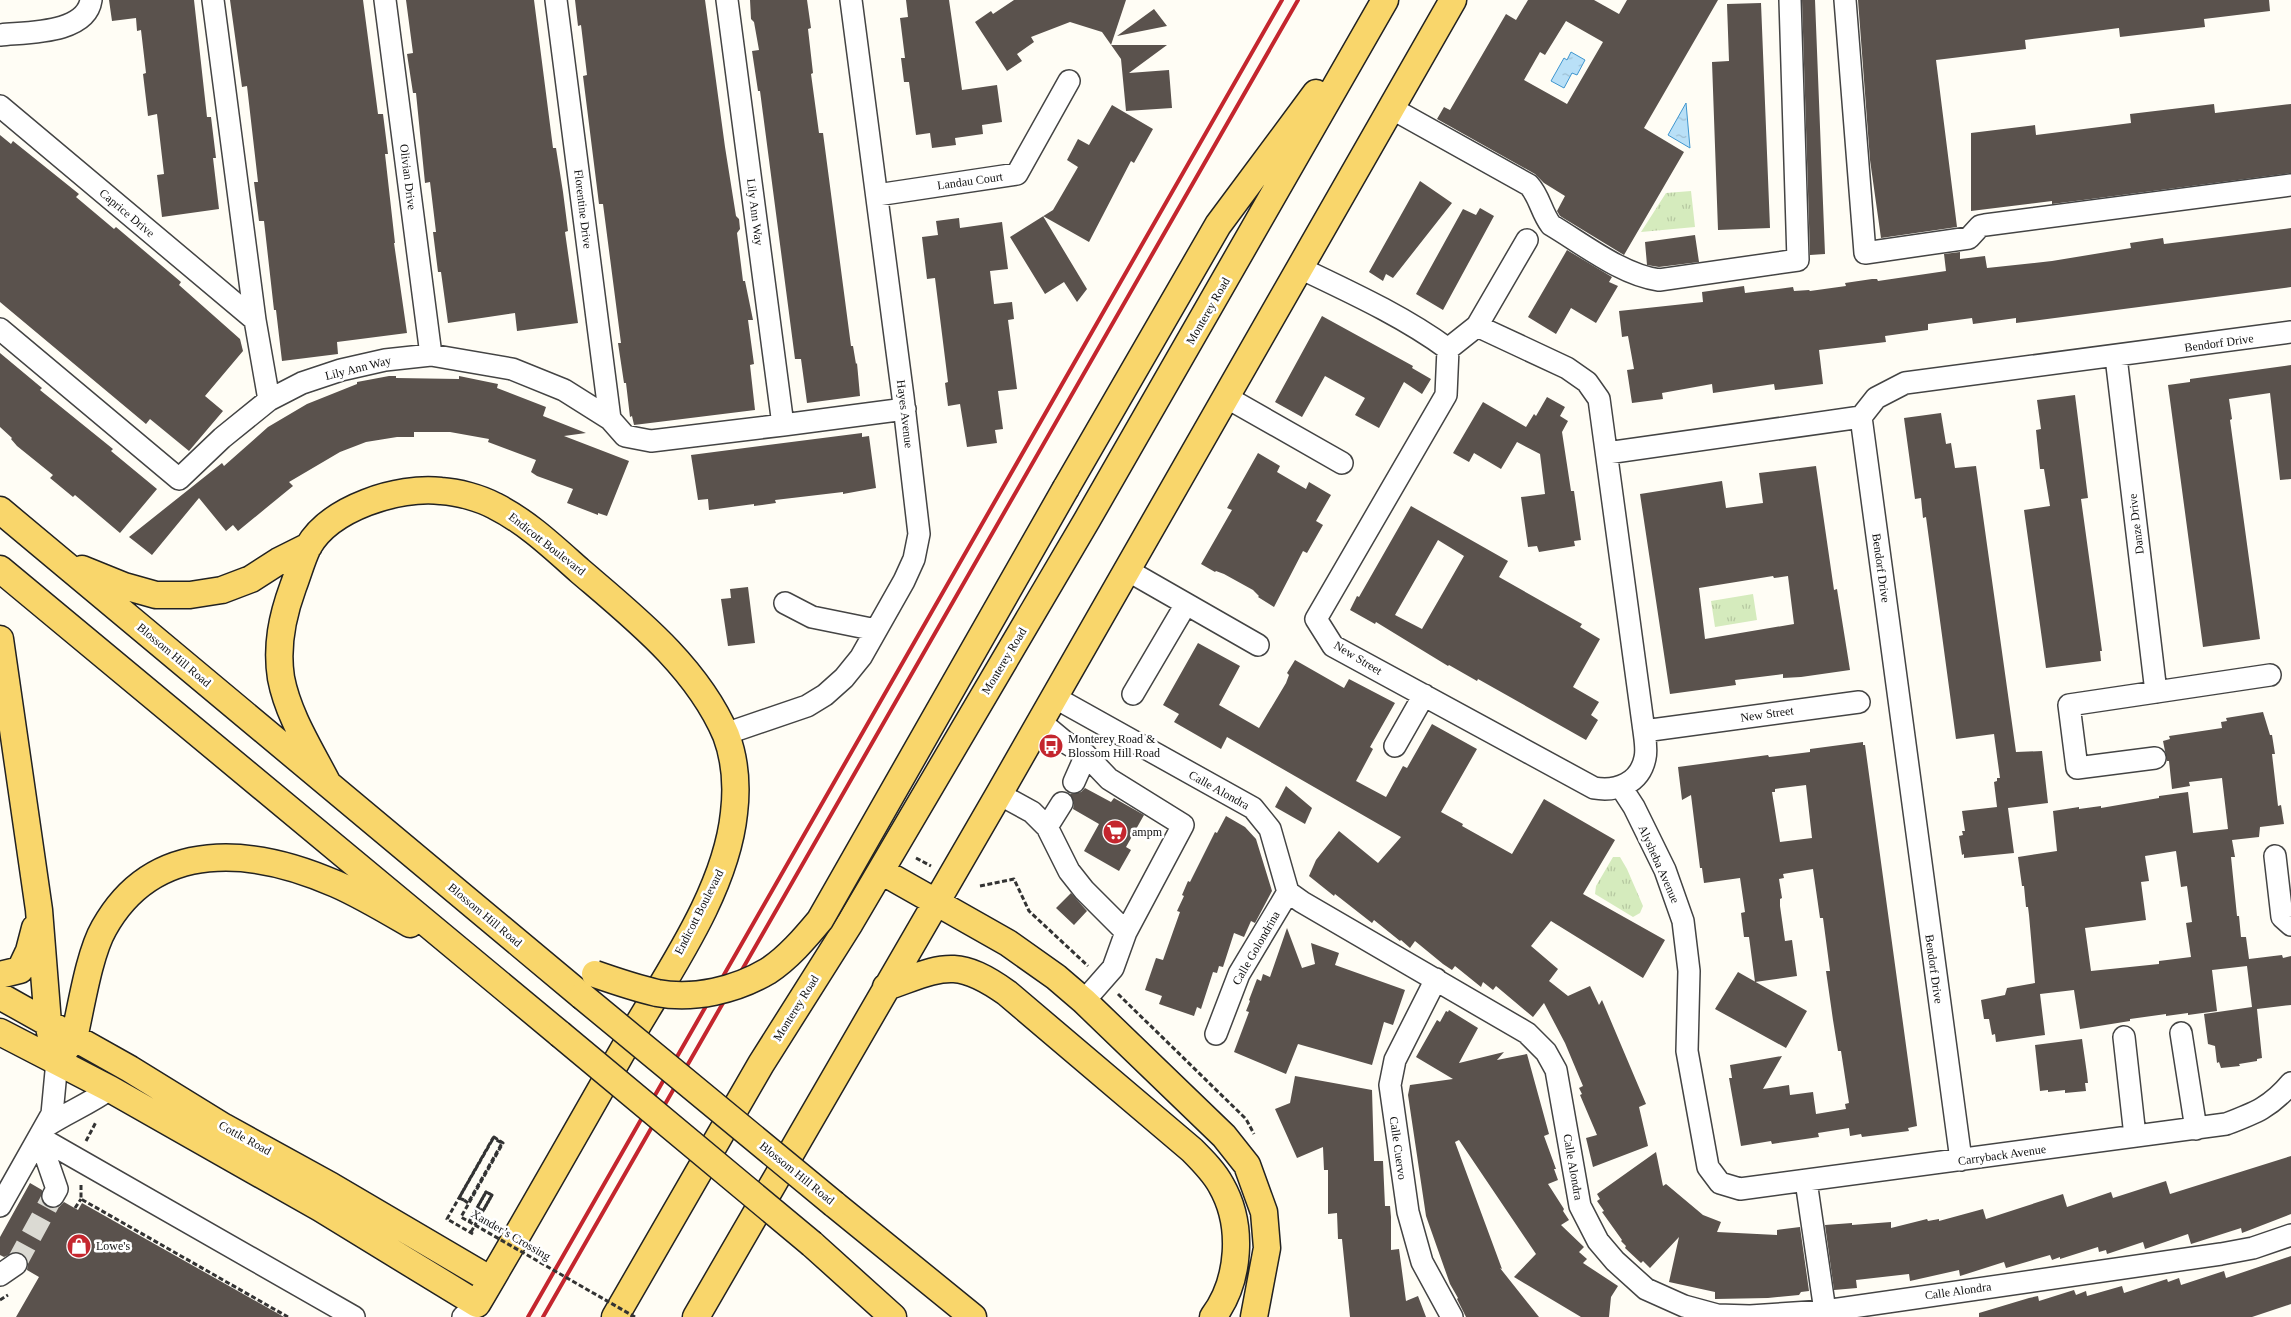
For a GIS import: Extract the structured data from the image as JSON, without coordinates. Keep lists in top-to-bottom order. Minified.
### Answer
{"streets":{"main road":["Monterey Road","Endicott Boulevard","Blossom Hill Road","Cottle Road"],"street":["Olivian Drive","Landau Court","Florentine Drive","Lily Ann Way","Caprice Drive","Bendorf Drive","Hayes Avenue","Danze Drive","New Street","Calle Alondra","Alysheba Avenue","Calle Golondrina","Calle Cuervo","Carryback Avenue"],"path":["Xander’s Crossing"]},"crossings":[["Olivian Drive","Lily Ann Way"],["Landau Court","Hayes Avenue"],["Florentine Drive","Lily Ann Way"],["Lily Ann Way","Hayes Avenue"],["Bendorf Drive","Danze Drive"],["Bendorf Drive","Carryback Avenue"],["Hayes Avenue","Endicott Boulevard"],["Endicott Boulevard","Cottle Road"],["New Street","Alysheba Avenue"],["Calle Alondra","Calle Golondrina"],["Calle Alondra","Calle Cuervo"],["Alysheba Avenue","Carryback Avenue"]],"places":{"bus stop":["Monterey Road & Blossom Hill Road"],"supermarket":["ampm"],"shop":["Lowe's"]}}
